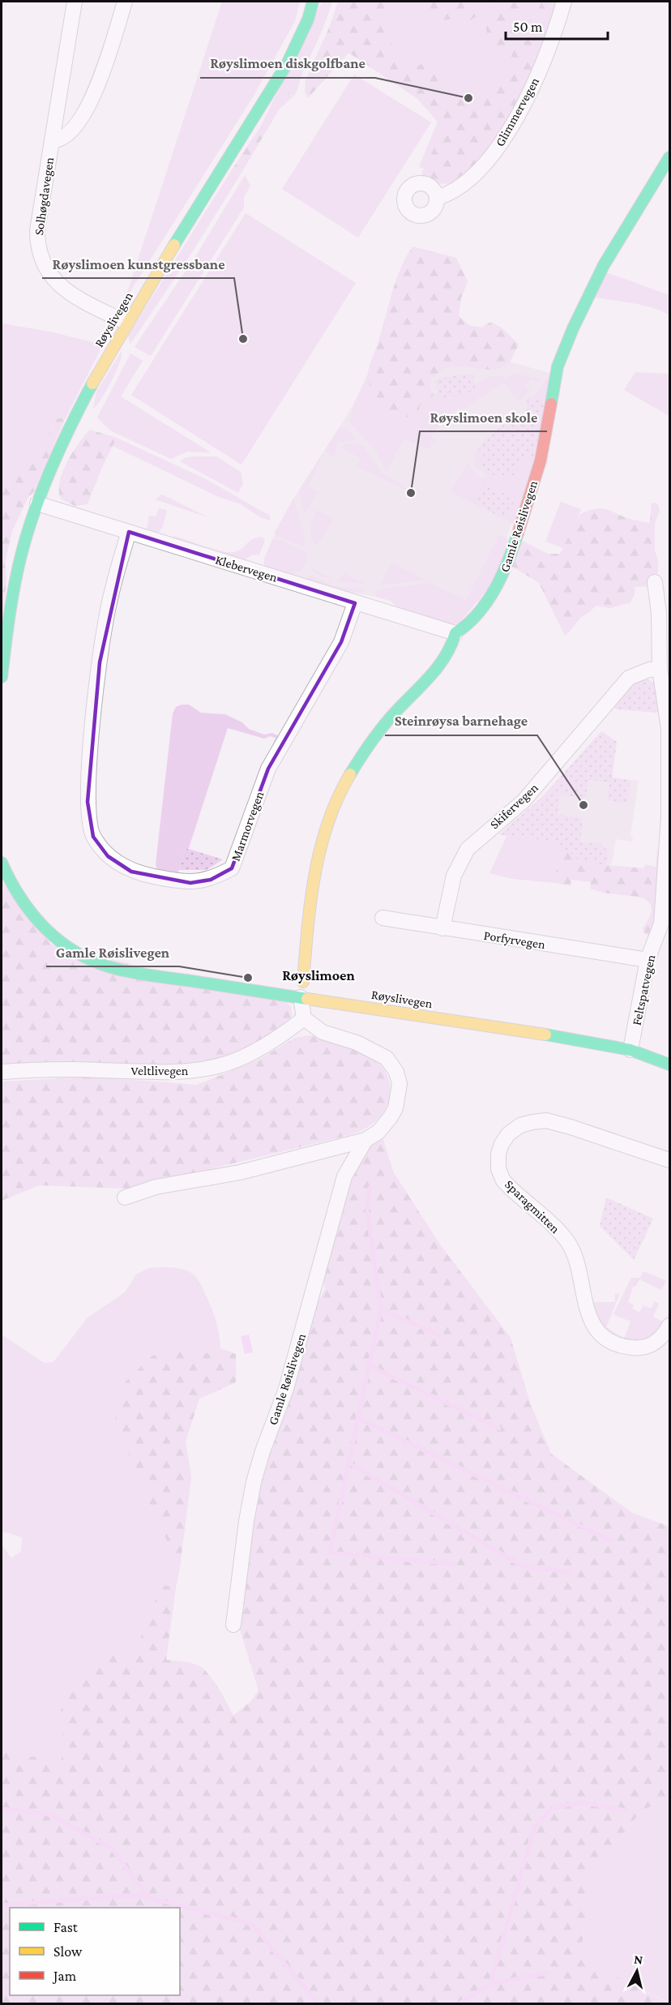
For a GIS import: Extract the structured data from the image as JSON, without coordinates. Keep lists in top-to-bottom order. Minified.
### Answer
{"streets":{"street":["Glimmervegen","Solhøgdavegen","Røyslivegen","Gamle Røislivegen","Klebervegen","Skifervegen","Marmorvegen","Porfyrvegen","Feltspatvegen","Veltlivegen","Sparagmitten"]},"crossings":[["Solhøgdavegen","Røyslivegen"],["Røyslivegen","Klebervegen"],["Røyslivegen","Feltspatvegen"],["Gamle Røislivegen","Klebervegen"],["Gamle Røislivegen","Veltlivegen"],["Klebervegen","Marmorvegen"],["Skifervegen","Porfyrvegen"],["Skifervegen","Feltspatvegen"],["Porfyrvegen","Feltspatvegen"]],"districts":["Røyslimoen"],"places":["Røyslimoen diskgolfbane","Røyslimoen kunstgressbane","Røyslimoen skole","Steinrøysa barnehage","Gamle Røislivegen"],"legend":["Fast","Slow","Jam"],"scale_bar":"50 m","north":"top"}
